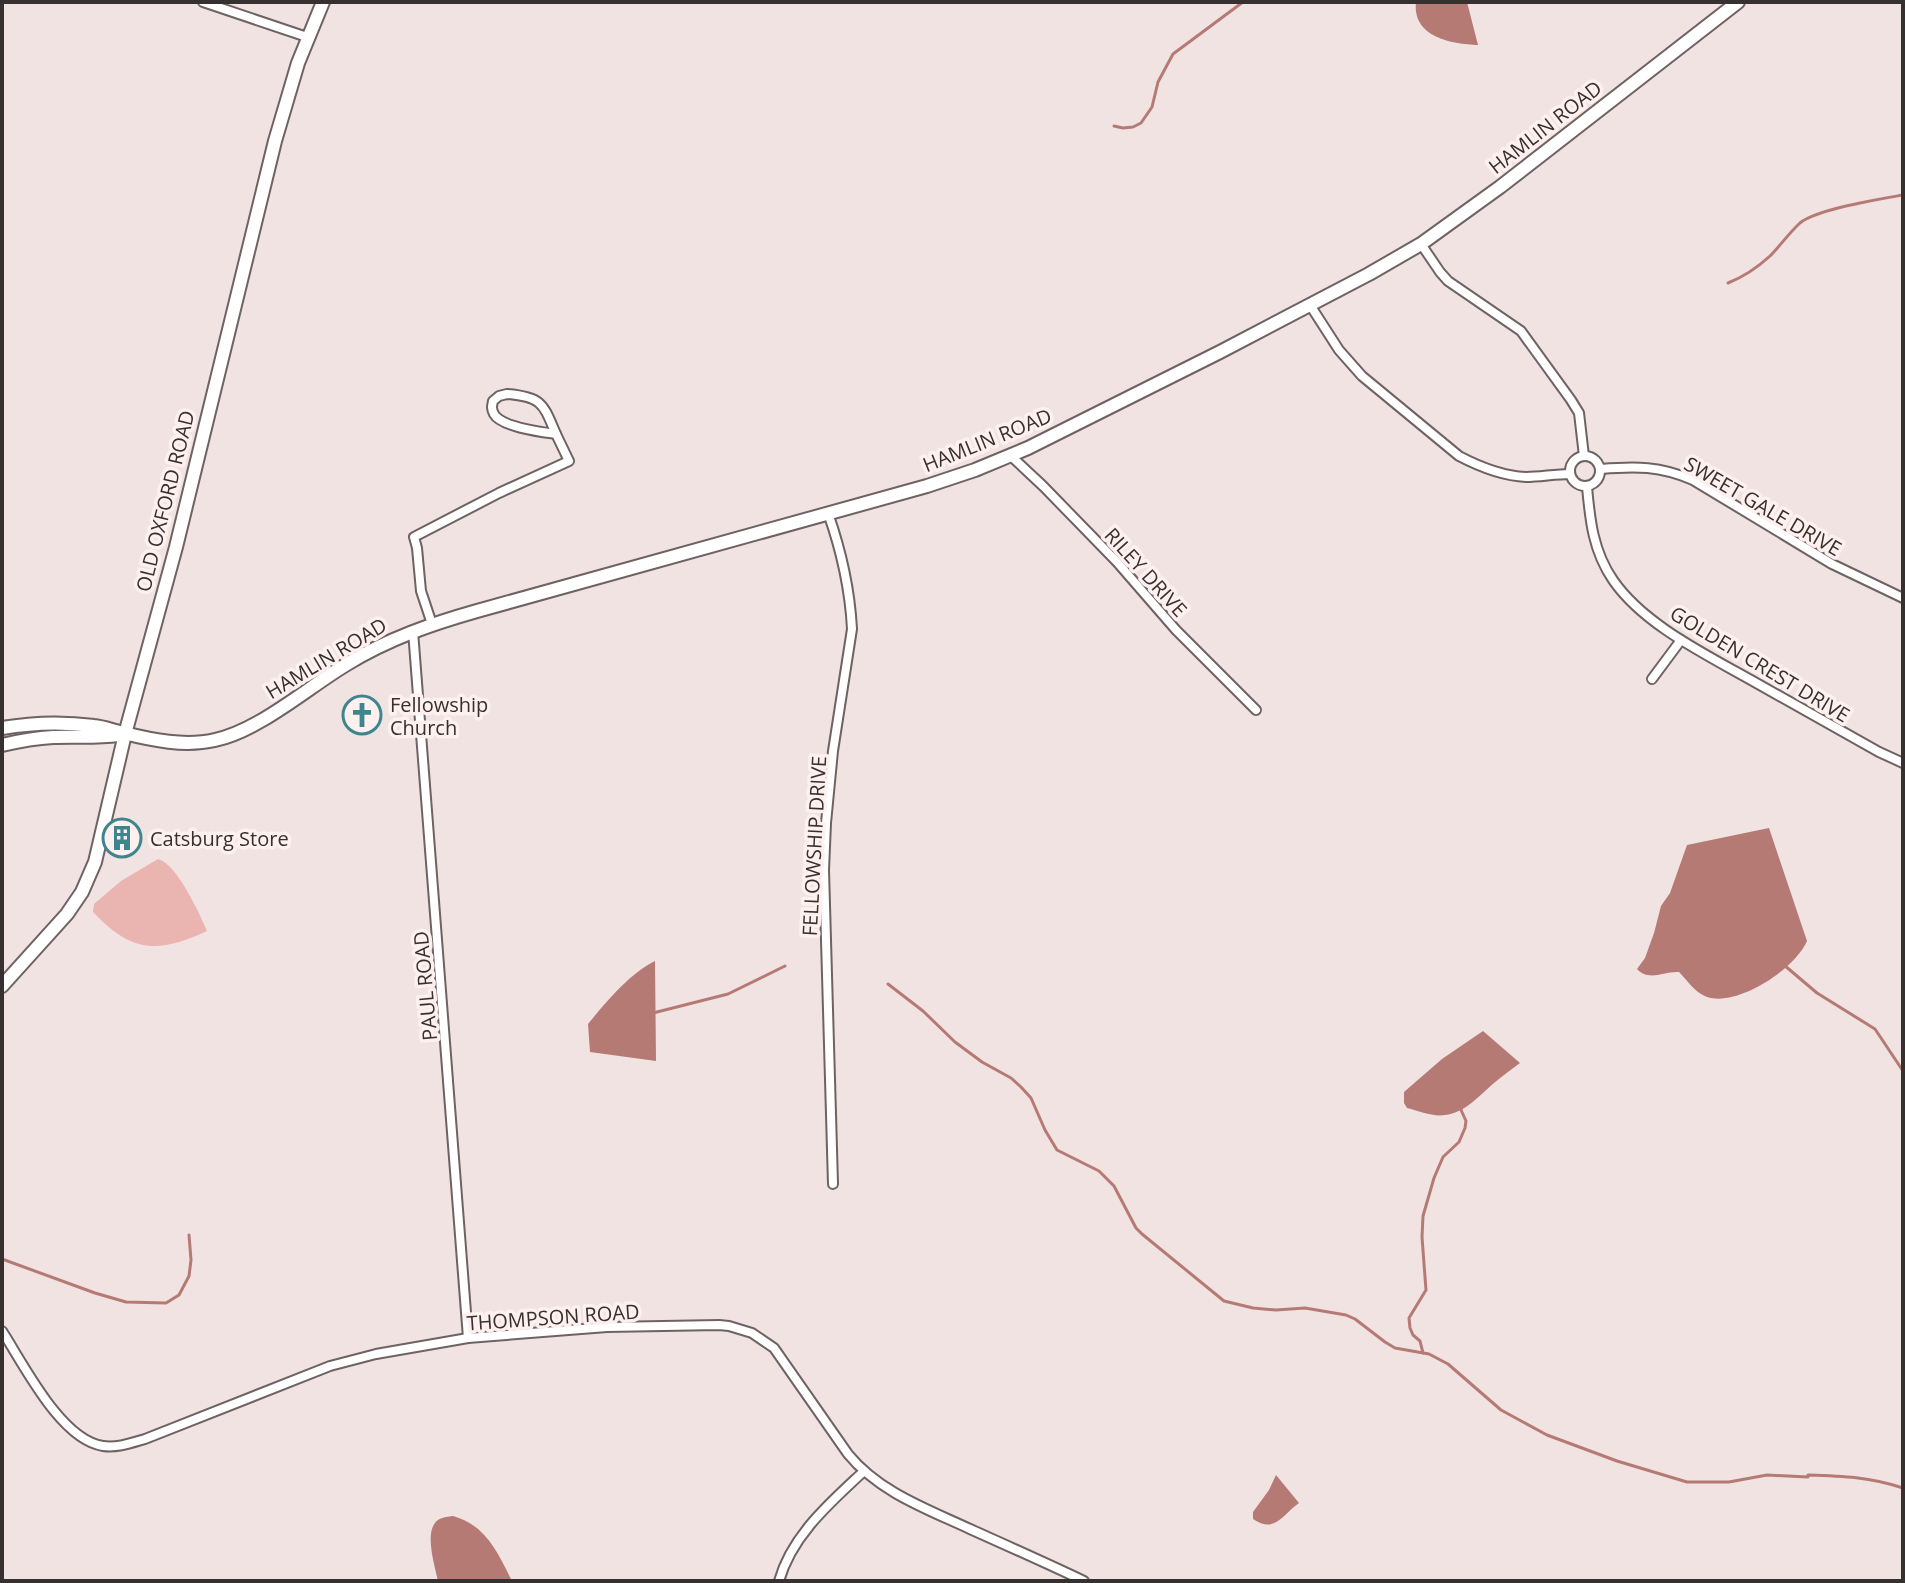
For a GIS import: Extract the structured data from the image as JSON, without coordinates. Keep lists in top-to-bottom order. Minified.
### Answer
{"streets":{"street":["HAMLIN ROAD","OLD OXFORD ROAD","SWEET GALE DRIVE","RILEY DRIVE","GOLDEN CREST DRIVE","FELLOWSHIP DRIVE","PAUL ROAD","THOMPSON ROAD"]},"crossings":[["HAMLIN ROAD","OLD OXFORD ROAD"],["HAMLIN ROAD","RILEY DRIVE"],["HAMLIN ROAD","FELLOWSHIP DRIVE"],["HAMLIN ROAD","PAUL ROAD"],["SWEET GALE DRIVE","GOLDEN CREST DRIVE"],["PAUL ROAD","THOMPSON ROAD"]],"places":{"church":["Fellowship Church"],"building":["Catsburg Store"]}}
